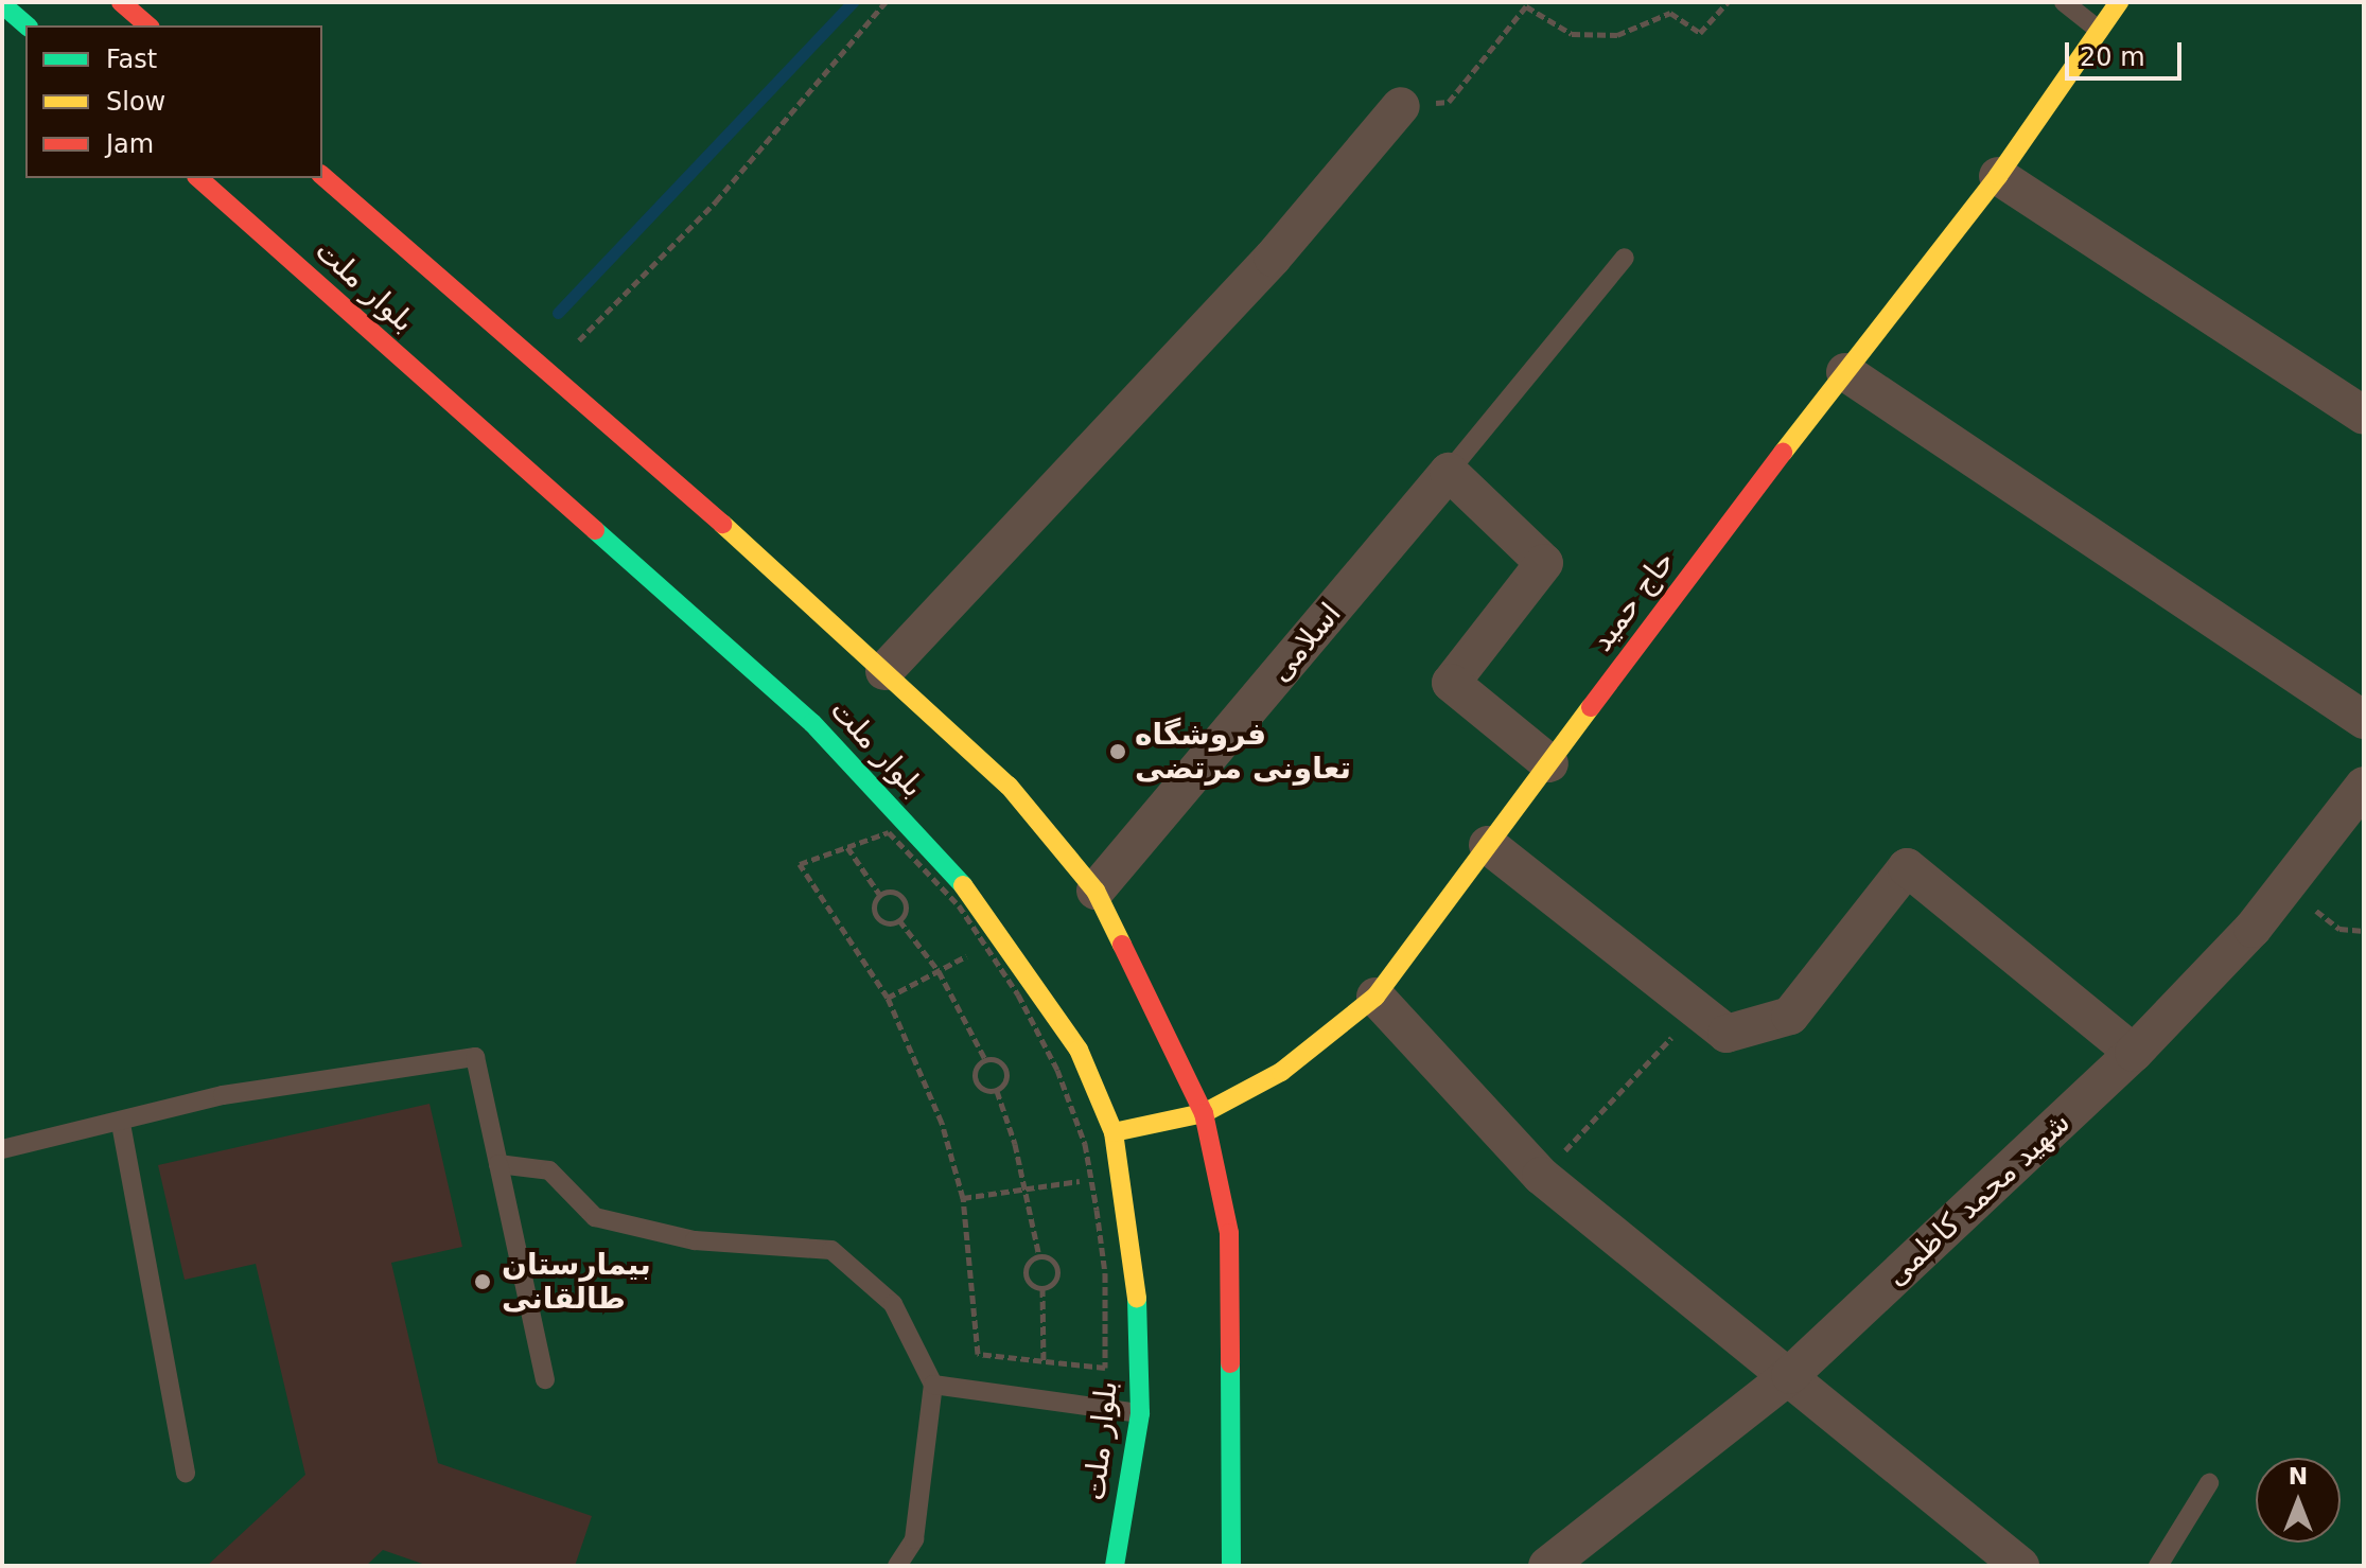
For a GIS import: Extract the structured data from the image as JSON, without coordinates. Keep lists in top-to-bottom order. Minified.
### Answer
{"streets":{"street":["بلوار ملت","حاج حمید","اسلامی","شهید محمد کاظمی"]},"crossings":[["بلوار ملت","حاج حمید"],["بلوار ملت","اسلامی"]],"places":["فروشگاه تعاونی مرتضی","بیمارستان طالقانی"],"legend":["Fast","Slow","Jam"],"scale_bar":"20 m","north":"top"}
